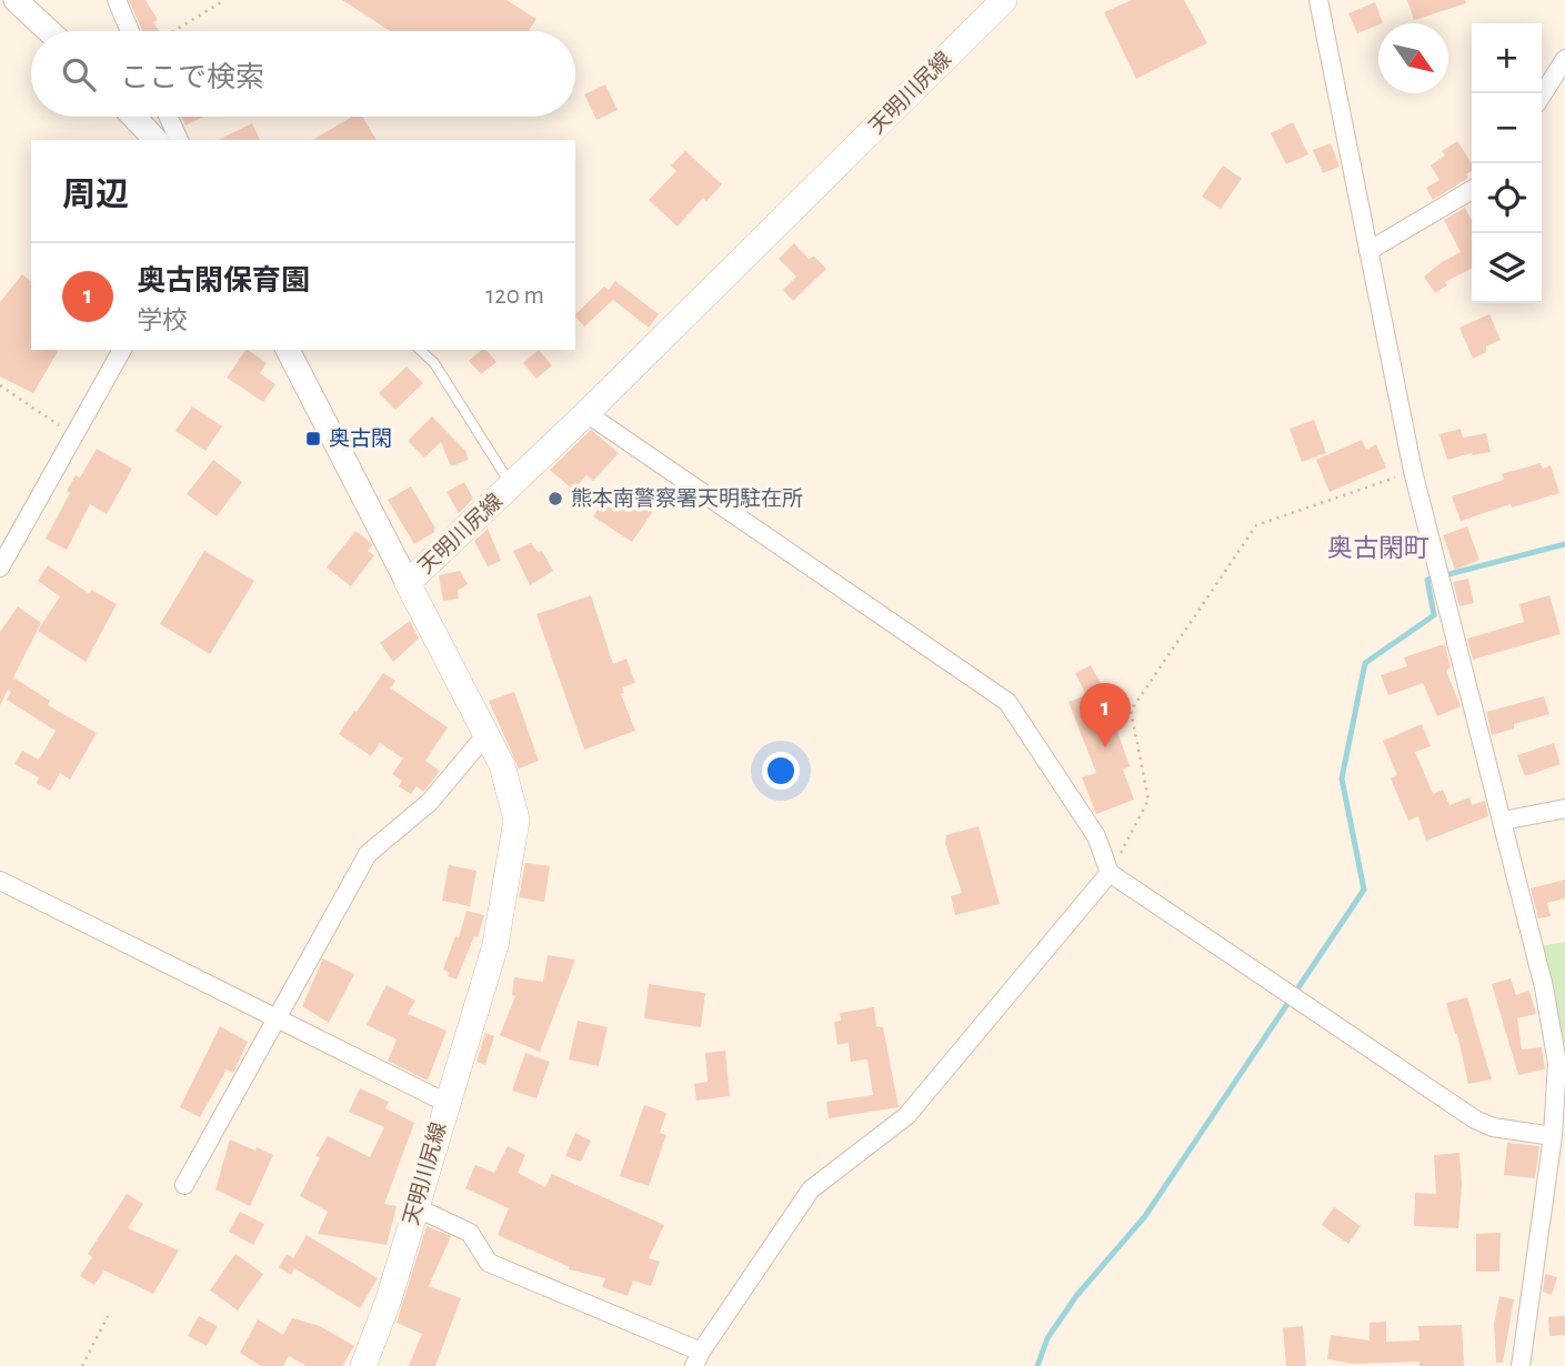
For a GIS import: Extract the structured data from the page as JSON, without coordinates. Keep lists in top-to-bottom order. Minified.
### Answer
{"streets":{"main road":["天明川尻線"]},"districts":["奥古閑町"],"places":{"transit":["奥古閑"],"other":["熊本南警察署天明駐在所"]},"north":"bottom right","page":{"map_buttons":["+","−"],"search":"ここで検索","heading":"周辺","list":[{"mark":"1","name":"奥古閑保育園","note":"学校","value":"120 m"}],"pins":"1"}}
